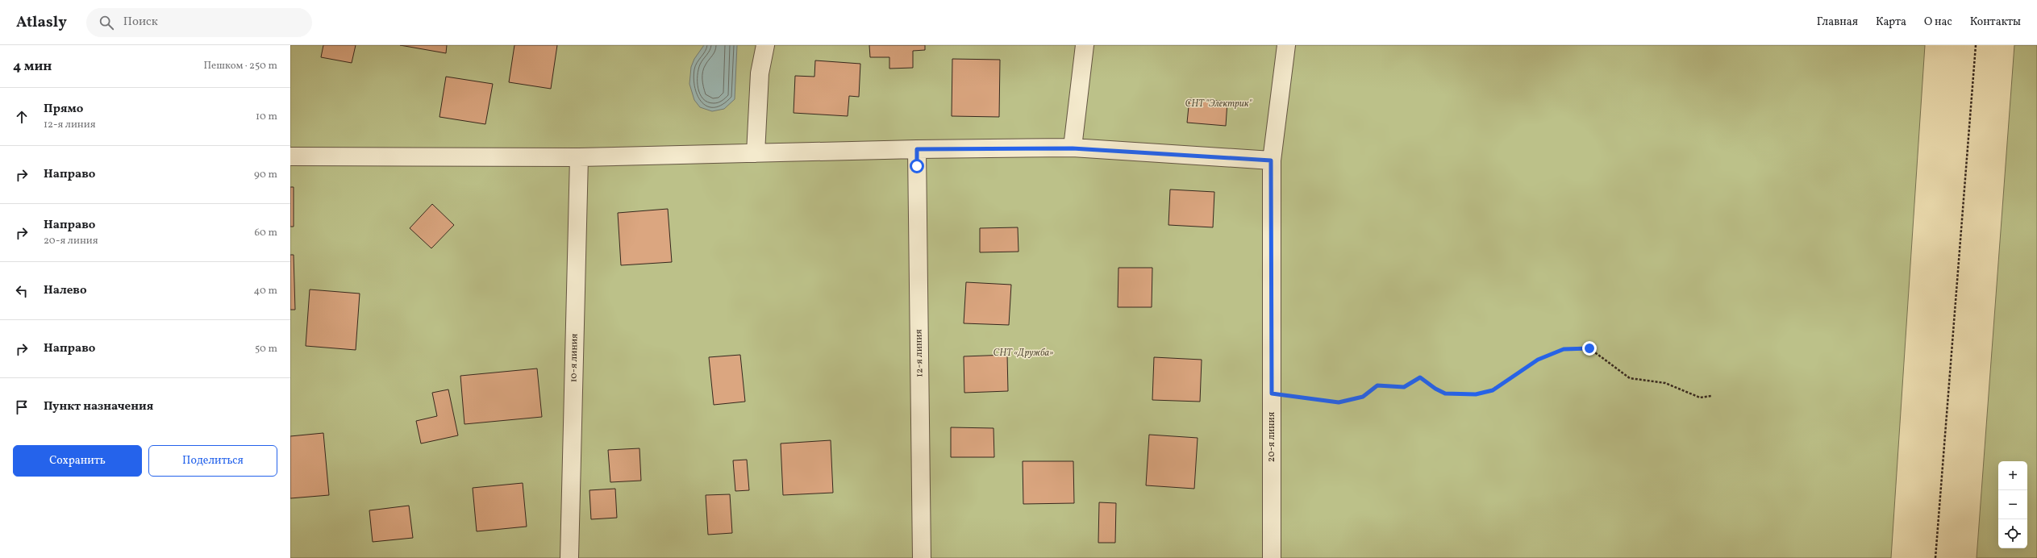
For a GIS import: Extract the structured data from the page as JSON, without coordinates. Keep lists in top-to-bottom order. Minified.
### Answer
{"streets":{"street":["12-я линия","10-я линия","20-я линия"]},"parks":["СНТ \"Электрик\"","СНТ «Дружба»"],"page":{"header":"Atlasly","search":"Поиск","nav":["Главная","Карта","О нас","Контакты"],"heading":["4 мин","Пешком · 250 m"],"list":[["Прямо","12-я линия","10 m"],["Направо","90 m"],["Направо","20-я линия","60 m"],["Налево","40 m"],["Направо","50 m"],"Пункт назначения"],"buttons":["Сохранить","Поделиться"],"map_buttons":["+","−"]}}
